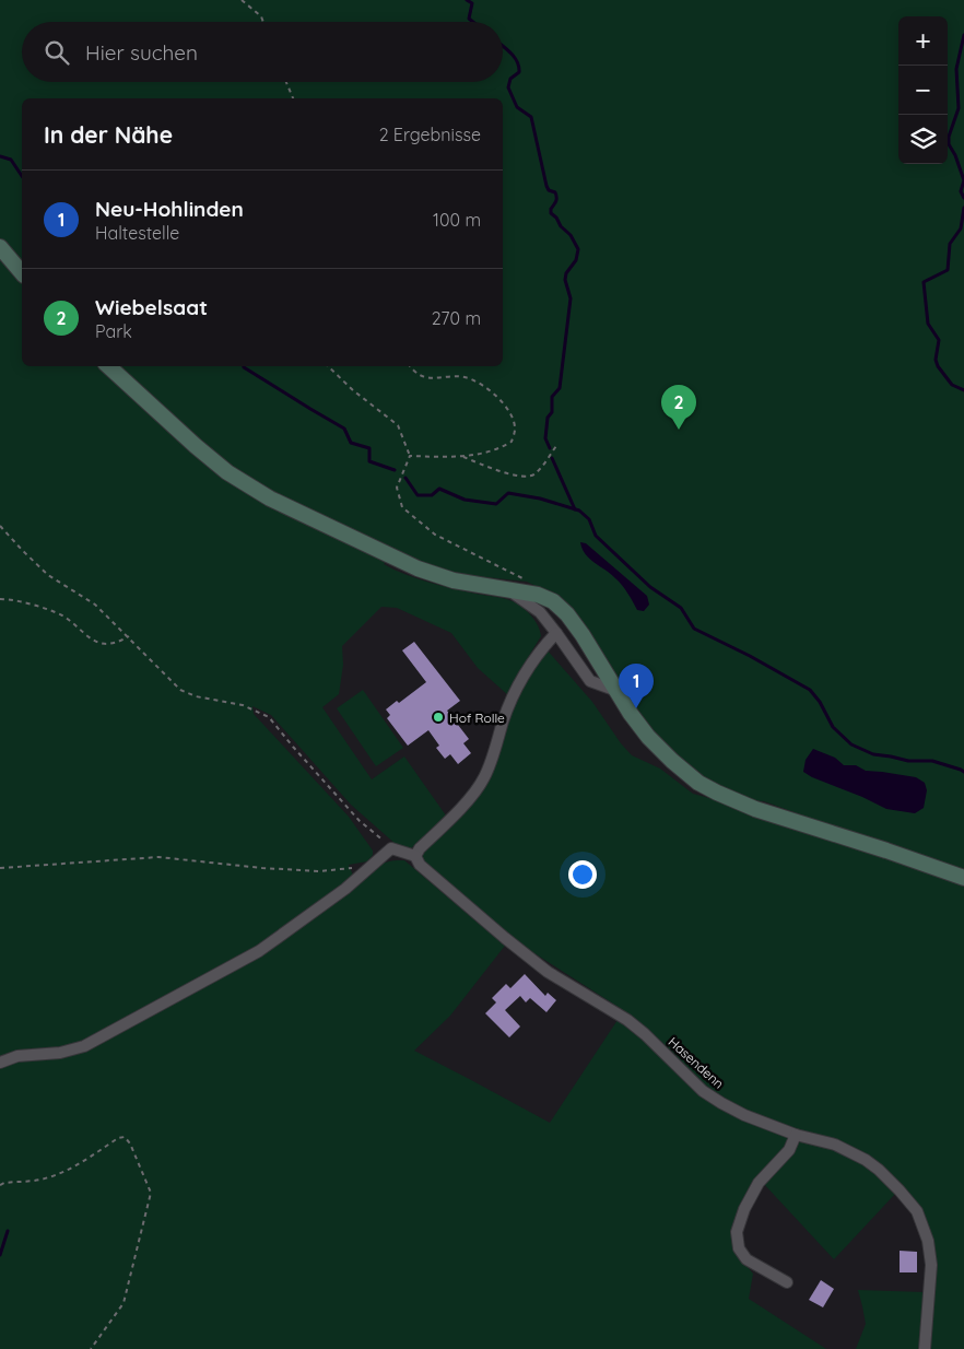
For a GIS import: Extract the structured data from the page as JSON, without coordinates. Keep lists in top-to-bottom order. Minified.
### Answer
{"streets":{"street":["Hasendenn"]},"places":["Hof Rolle"],"page":{"map_buttons":["+","−"],"search":"Hier suchen","heading":["In der Nähe","2 Ergebnisse"],"list":[{"mark":"1","name":"Neu-Hohlinden","note":"Haltestelle","value":"100 m"},{"mark":"2","name":"Wiebelsaat","note":"Park","value":"270 m"}],"pins":["2","1"]}}
